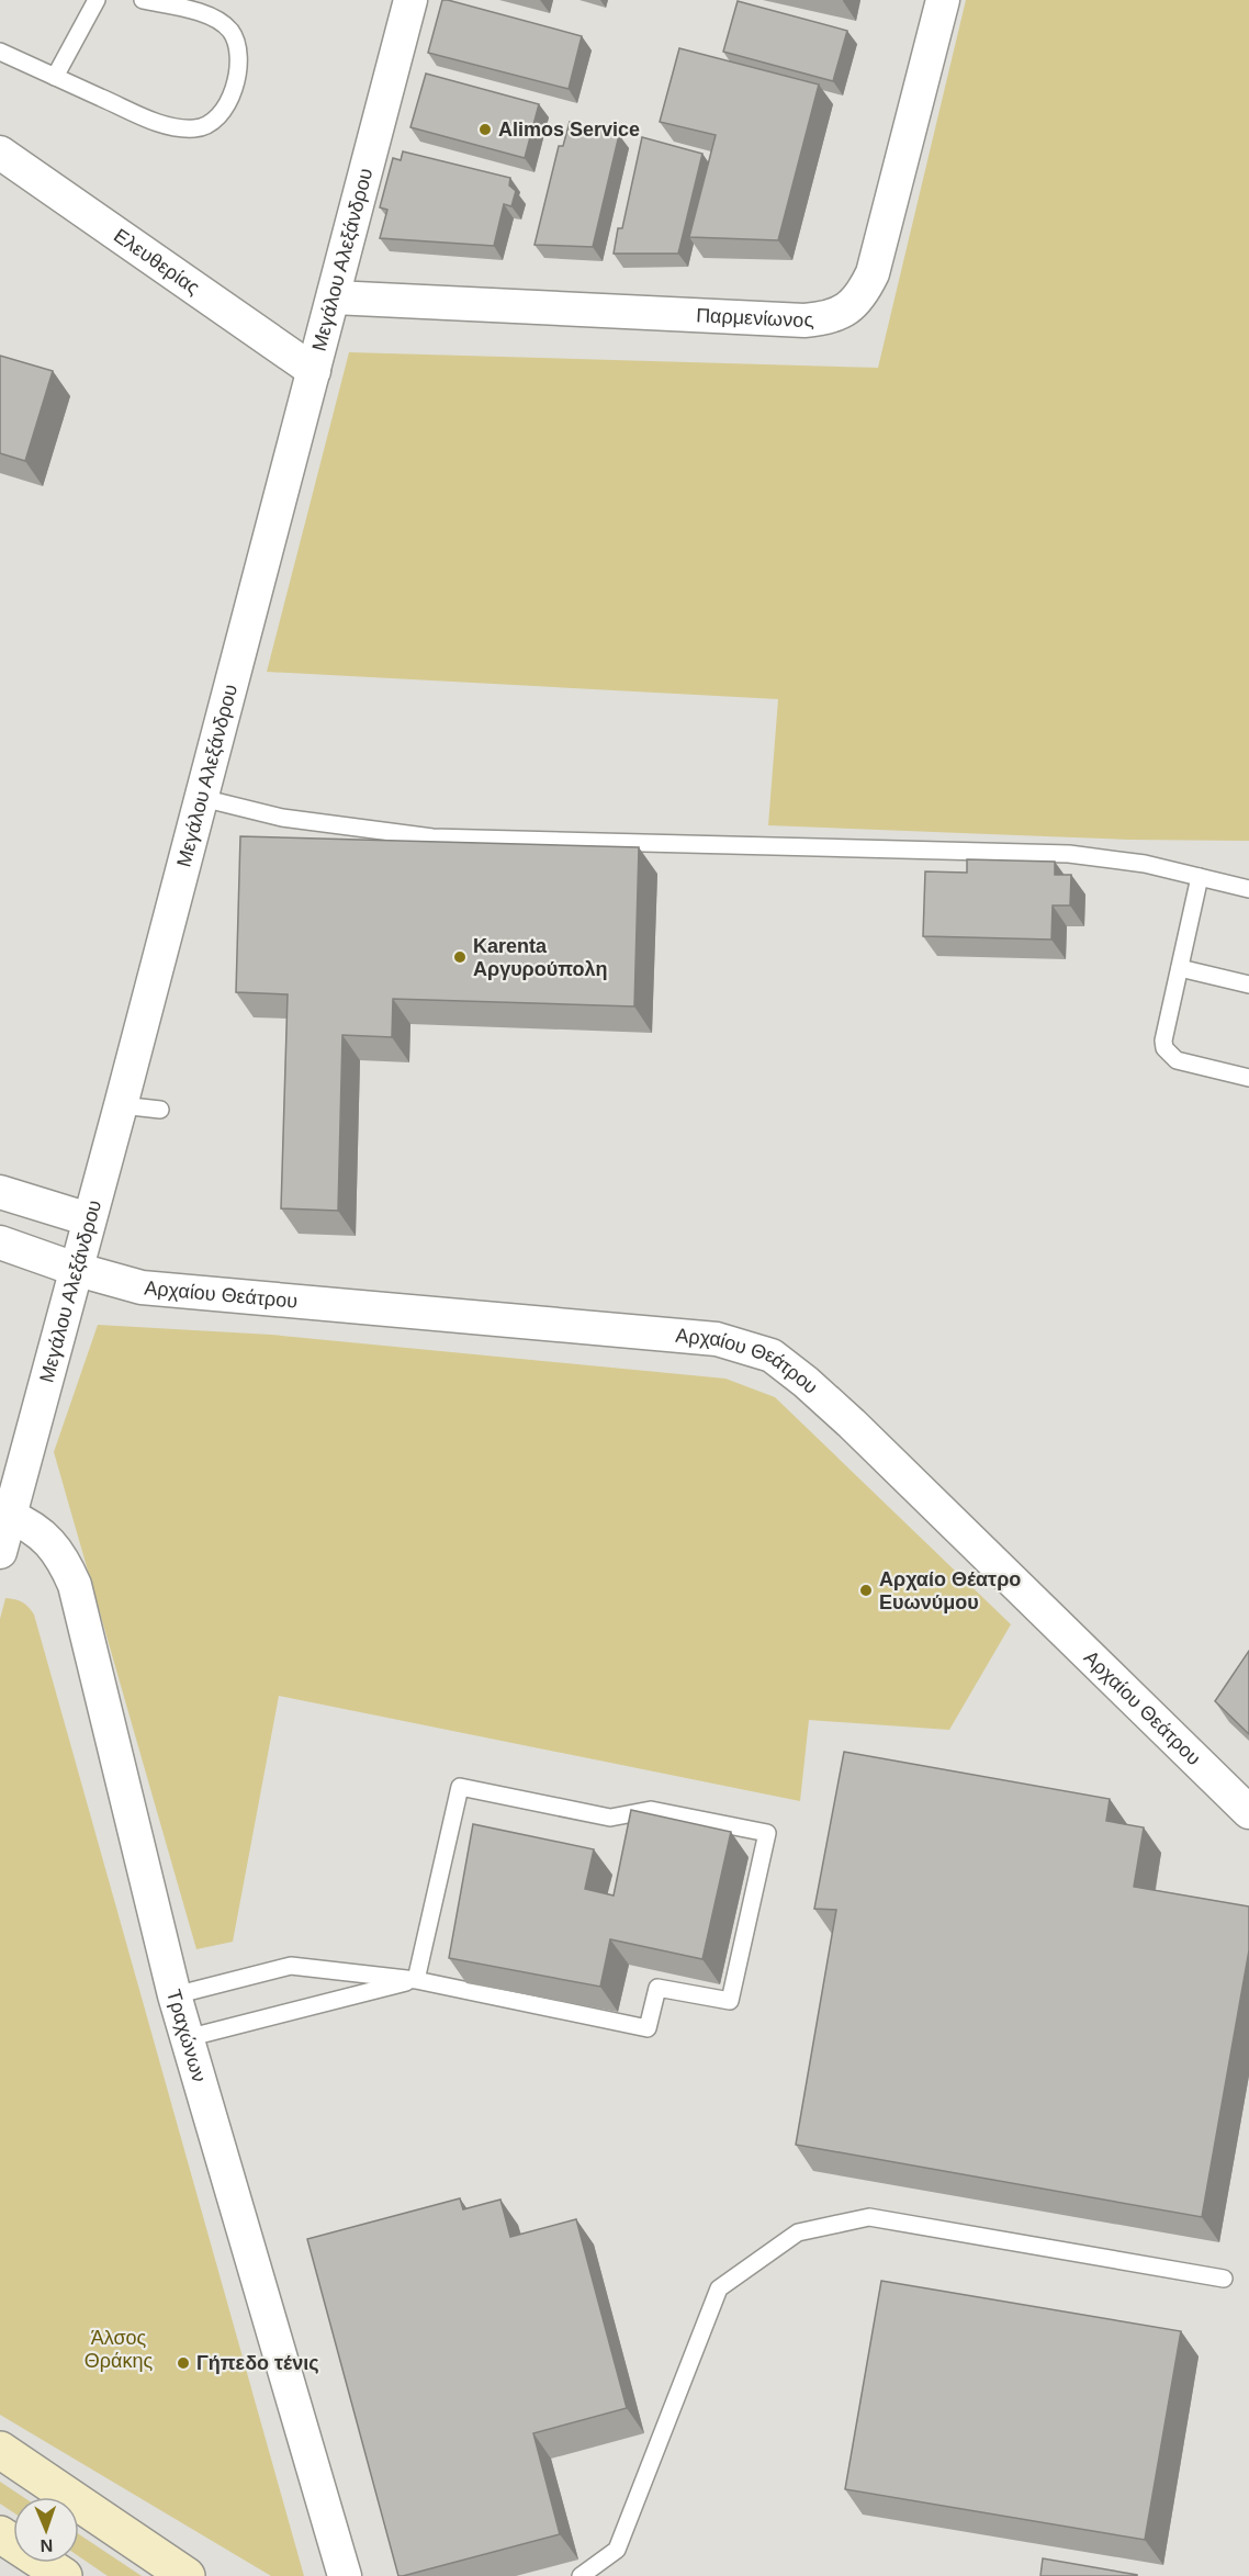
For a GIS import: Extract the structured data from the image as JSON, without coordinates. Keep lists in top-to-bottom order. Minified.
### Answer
{"streets":{"street":["Μεγάλου Αλεξάνδρου","Ελευθερίας","Παρμενίωνος","Αρχαίου Θεάτρου","Τραχώνων"]},"crossings":[["Μεγάλου Αλεξάνδρου","Ελευθερίας"],["Μεγάλου Αλεξάνδρου","Παρμενίωνος"],["Μεγάλου Αλεξάνδρου","Αρχαίου Θεάτρου"],["Μεγάλου Αλεξάνδρου","Τραχώνων"]],"parks":["Άλσος Θράκης"],"places":["Alimos Service","Karenta Αργυρούπολη","Αρχαίο Θέατρο Ευωνύμου","Γήπεδο τένις"],"north":"bottom"}
